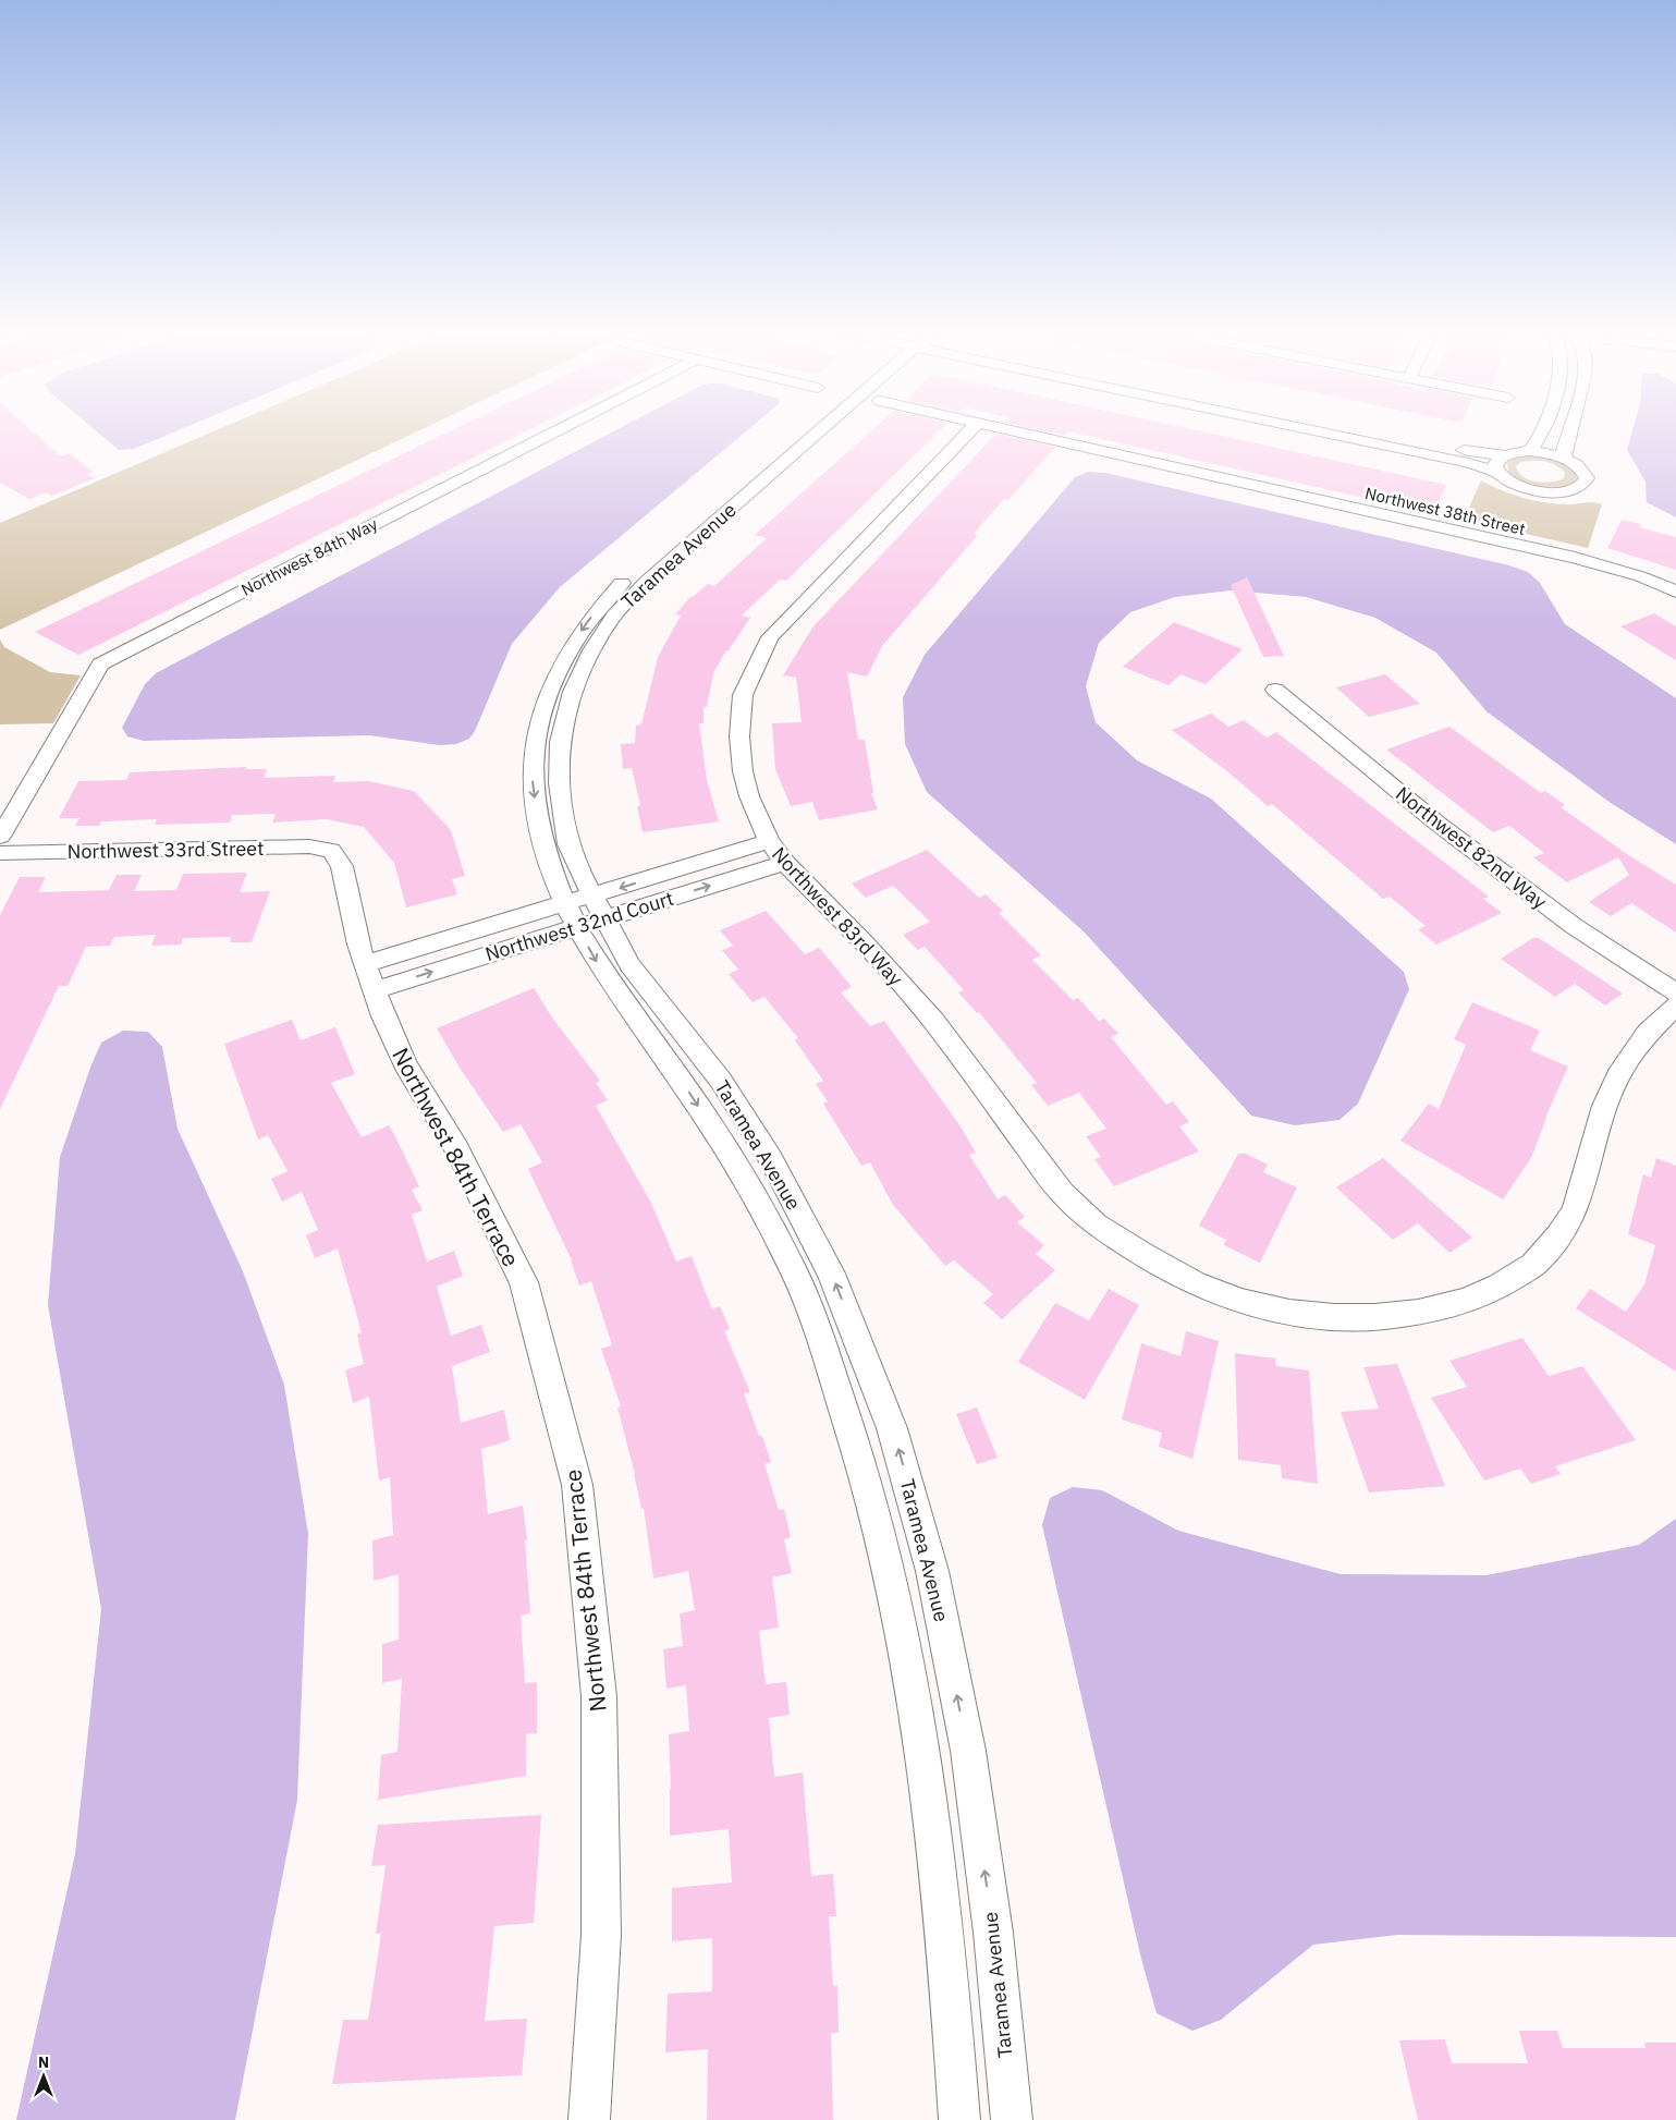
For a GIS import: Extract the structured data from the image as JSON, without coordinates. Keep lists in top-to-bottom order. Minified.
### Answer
{"streets":{"street":["Northwest 38th Street","Taramea Avenue","Northwest 84th Way","Northwest 82nd Way","Northwest 33rd Street","Northwest 83rd Way","Northwest 32nd Court","Northwest 84th Terrace"]},"crossings":[["Taramea Avenue","Northwest 32nd Court"],["Northwest 33rd Street","Northwest 84th Terrace"],["Northwest 83rd Way","Northwest 32nd Court"],["Northwest 32nd Court","Northwest 84th Terrace"]],"north":"top"}
